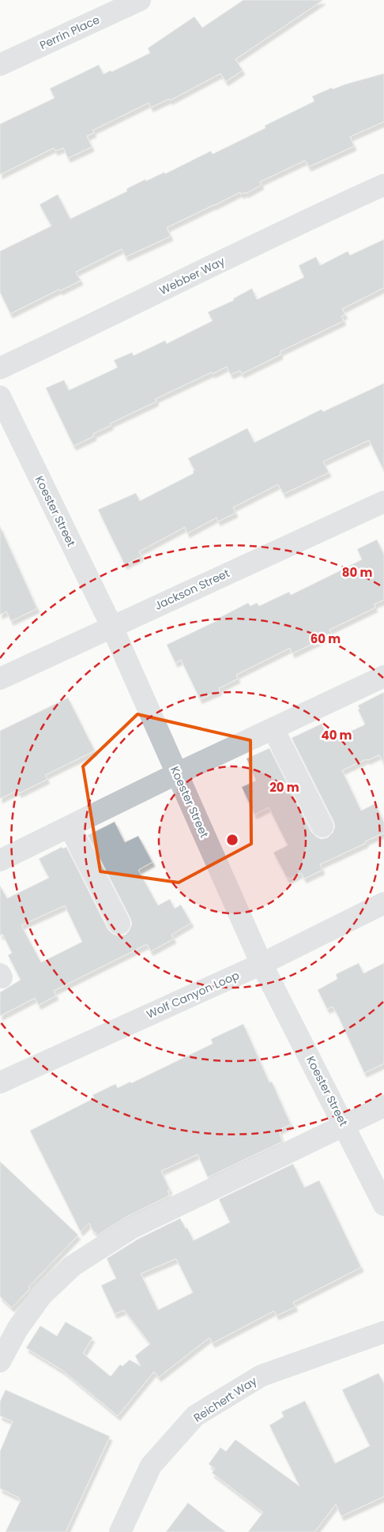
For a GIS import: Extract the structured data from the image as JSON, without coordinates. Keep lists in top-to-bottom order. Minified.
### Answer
{"streets":{"street":["Perrin Place","Webber Way","Koester Street","Jackson Street","Wolf Canyon Loop","Reichert Way"]},"crossings":[["Koester Street","Jackson Street"],["Koester Street","Wolf Canyon Loop"]],"rings":["80 m","60 m","40 m","20 m"]}
